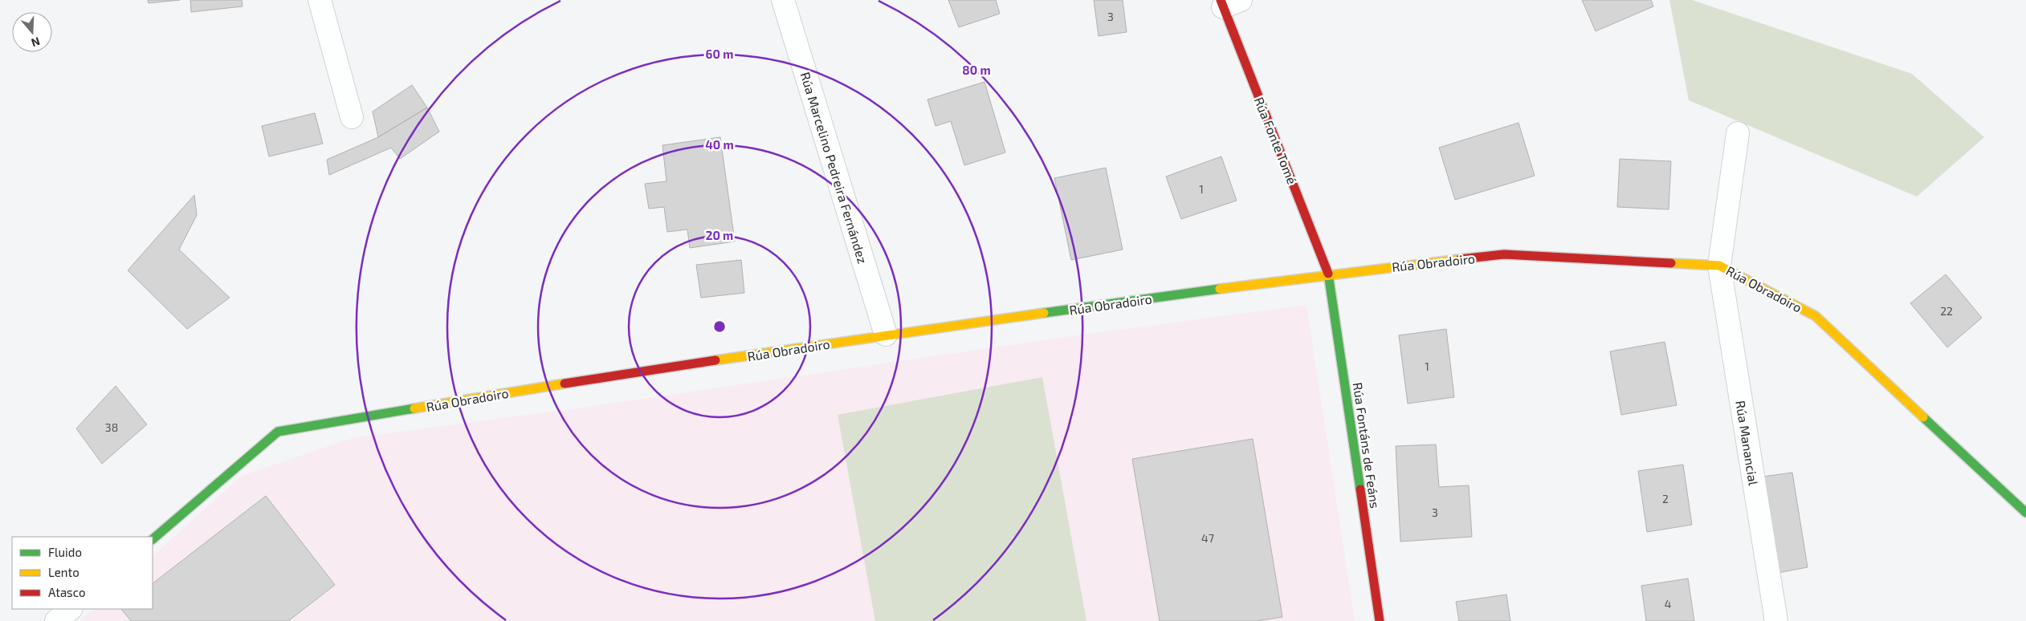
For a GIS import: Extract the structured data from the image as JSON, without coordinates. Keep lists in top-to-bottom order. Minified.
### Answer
{"streets":{"street":["Rúa Fonte Tomé","Rúa Marcelino Pedreira Fernández","Rúa Obradoiro","Rúa Manancial","Rúa Fontáns de Feáns"]},"crossings":[["Rúa Fonte Tomé","Rúa Obradoiro"],["Rúa Fonte Tomé","Rúa Fontáns de Feáns"],["Rúa Marcelino Pedreira Fernández","Rúa Obradoiro"],["Rúa Obradoiro","Rúa Manancial"],["Rúa Obradoiro","Rúa Fontáns de Feáns"]],"house_numbers":["3","1","22","1","38","2","3","47","4"],"legend":["Fluido","Lento","Atasco"],"north":"bottom","rings":["60 m","80 m","40 m","20 m"]}
